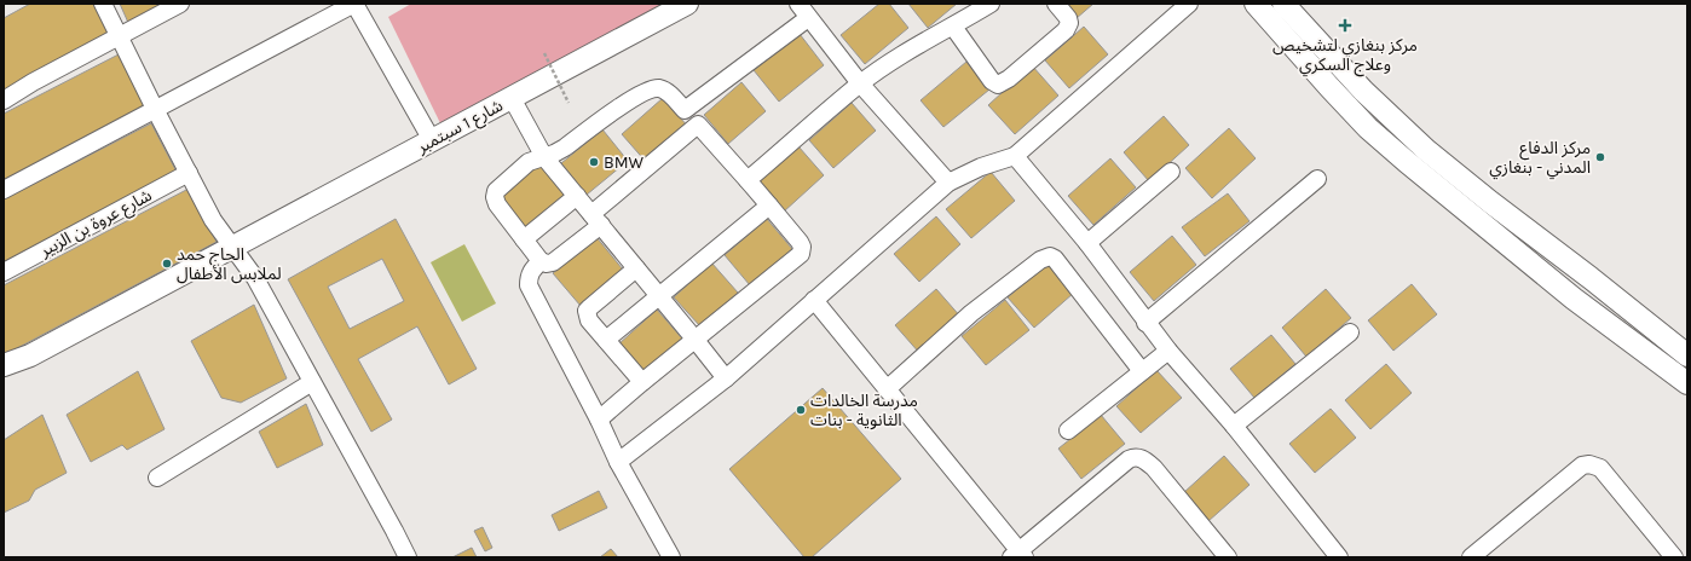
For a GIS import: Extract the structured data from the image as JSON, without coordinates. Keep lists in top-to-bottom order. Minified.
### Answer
{"streets":{"main road":["شارع 1 سبتمبر"],"street":["شارع عروة بن الزبير"]},"places":{"health":["مركز بنغازي لتشخيص وعلاج السكري"],"other":["مركز الدفاع المدني - بنغازي","BMW","الحاج حمد لملابس الأطفال","مدرسة الخالدات الثانوية - بنات"]}}
